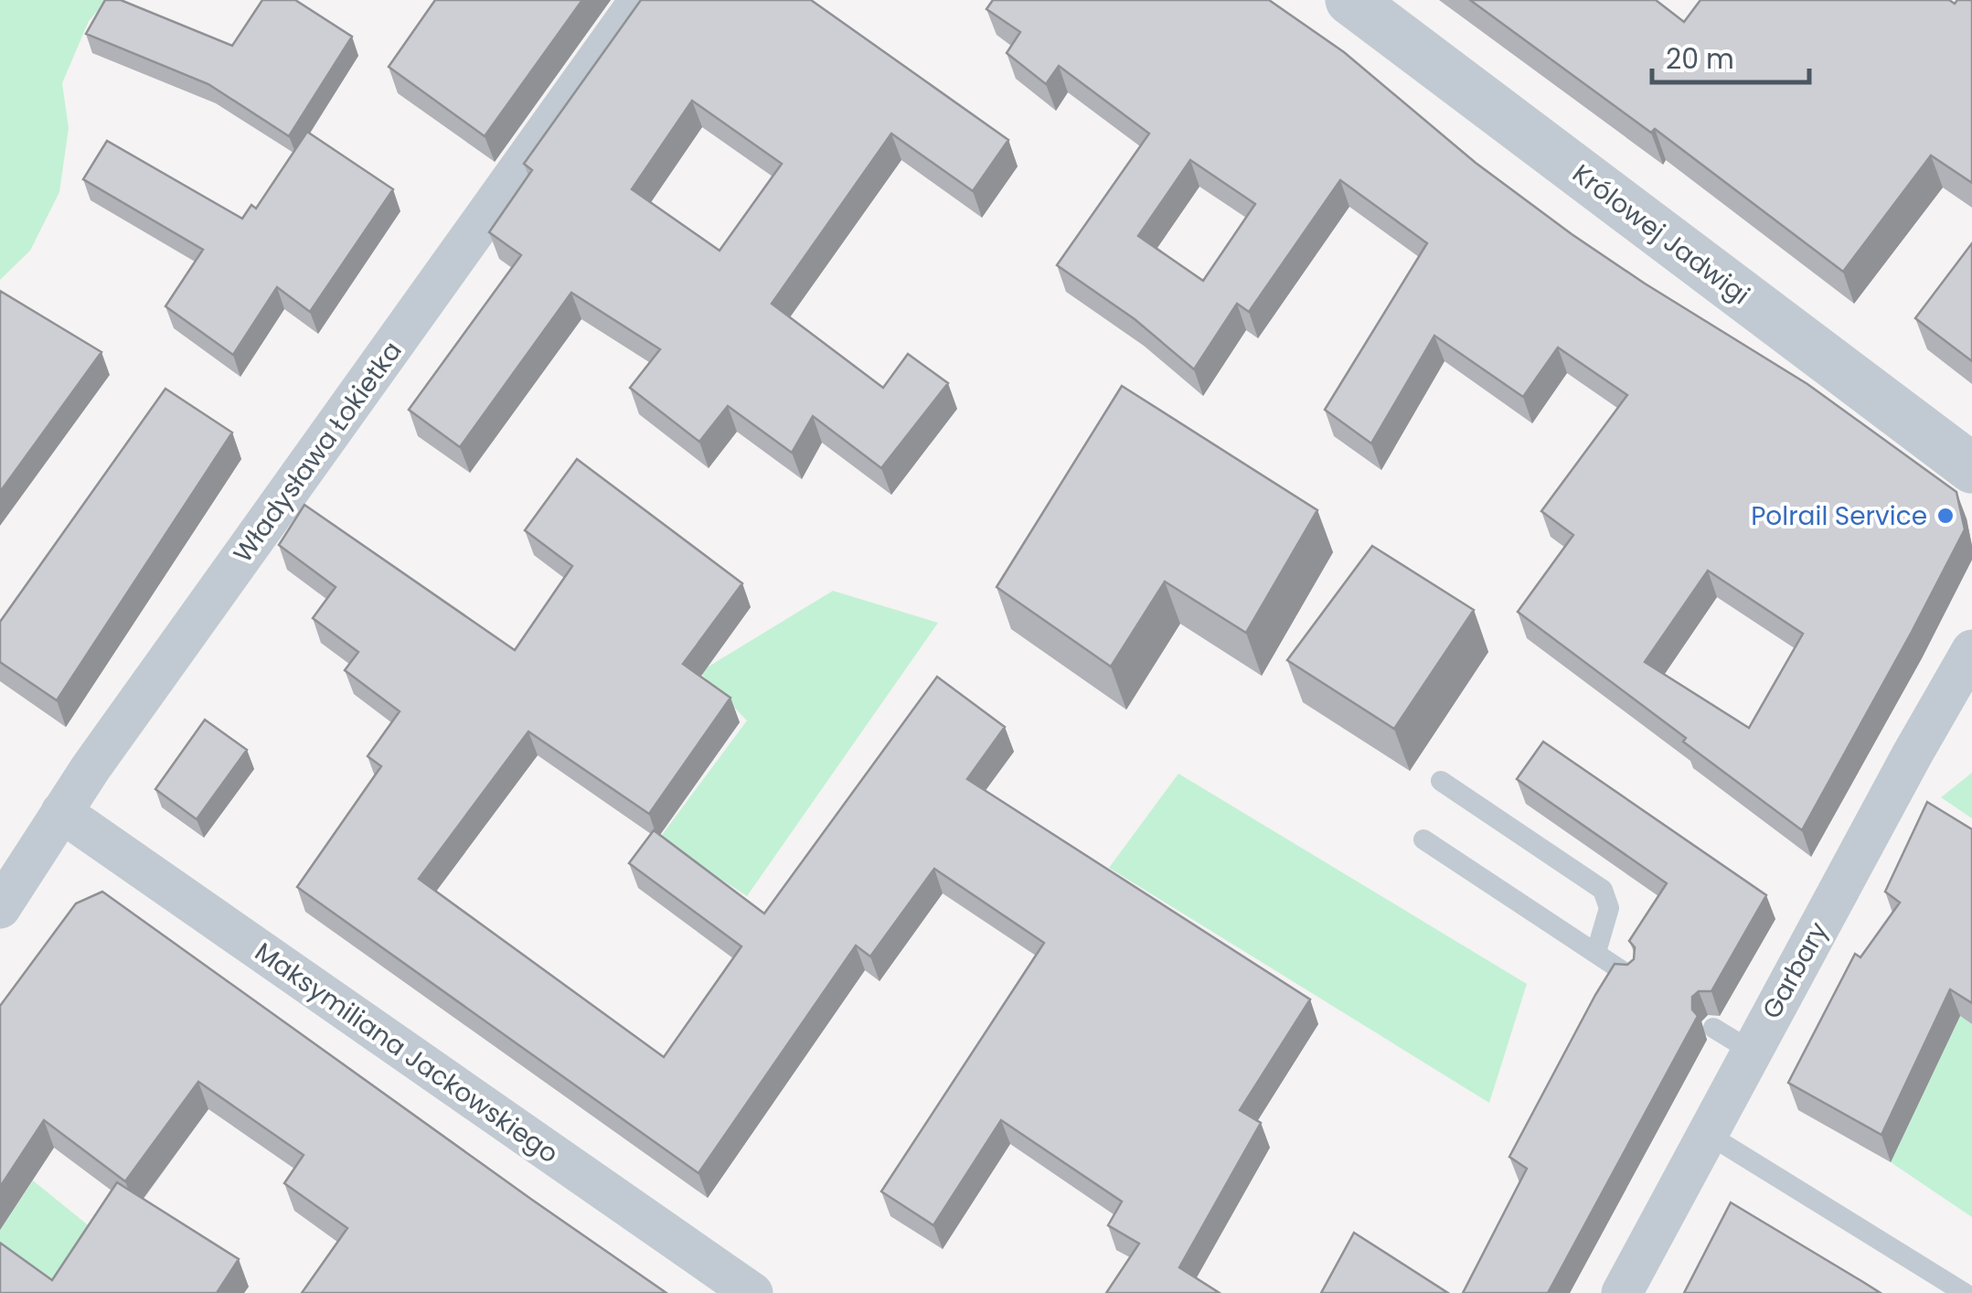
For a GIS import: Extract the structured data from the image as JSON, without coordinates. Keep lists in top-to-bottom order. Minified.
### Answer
{"streets":{"street":["Królowej Jadwigi","Władysława Łokietka","Garbary","Maksymiliana Jackowskiego"]},"crossings":[["Władysława Łokietka","Maksymiliana Jackowskiego"]],"places":["Polrail Service"],"scale_bar":"20 m"}
